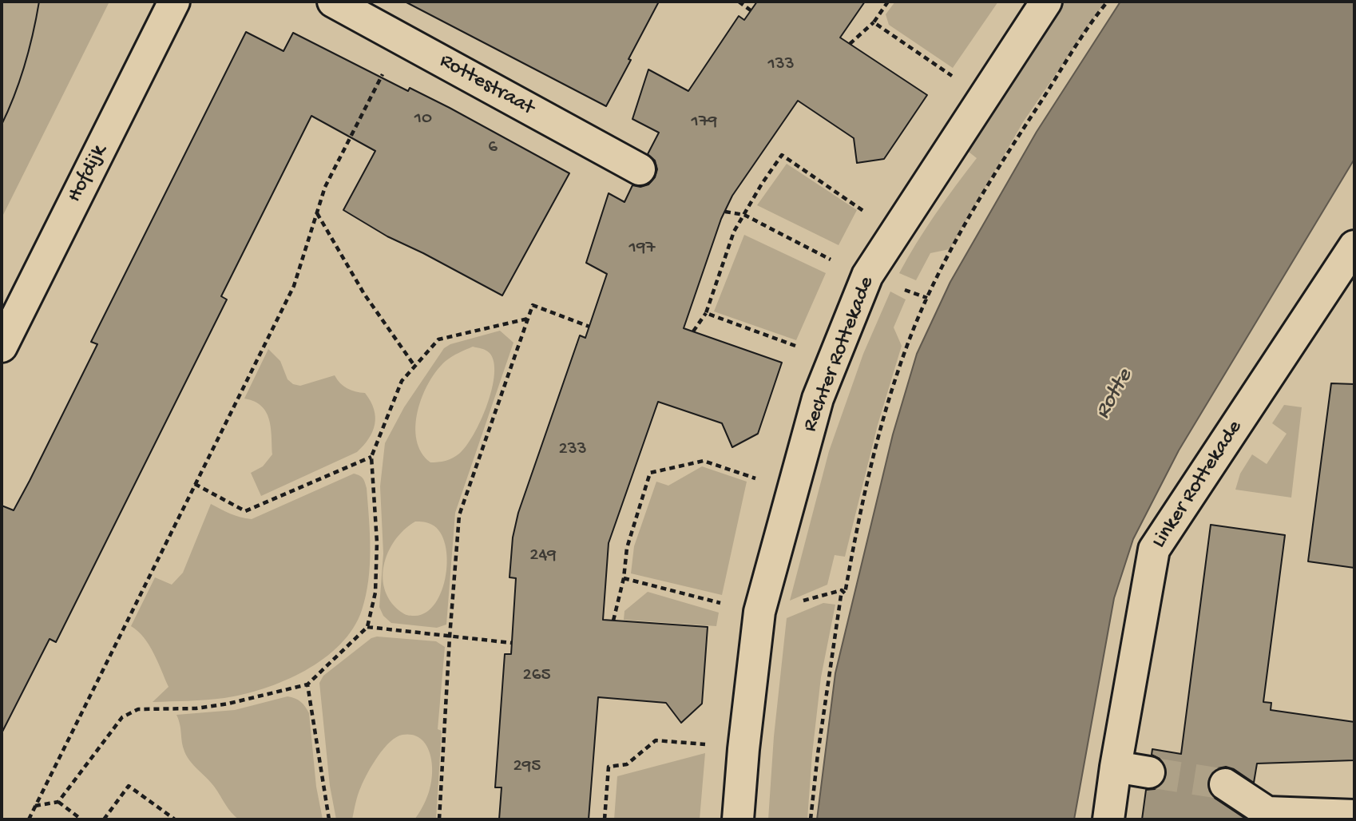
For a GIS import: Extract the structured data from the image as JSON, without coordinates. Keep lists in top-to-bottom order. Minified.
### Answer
{"streets":{"street":["Rottestraat","Hofdijk","Rechter Rottekade","Linker Rottekade"]},"water":["Rotte"],"house_numbers":["133","10","179","6","197","233","249","265","295"]}
